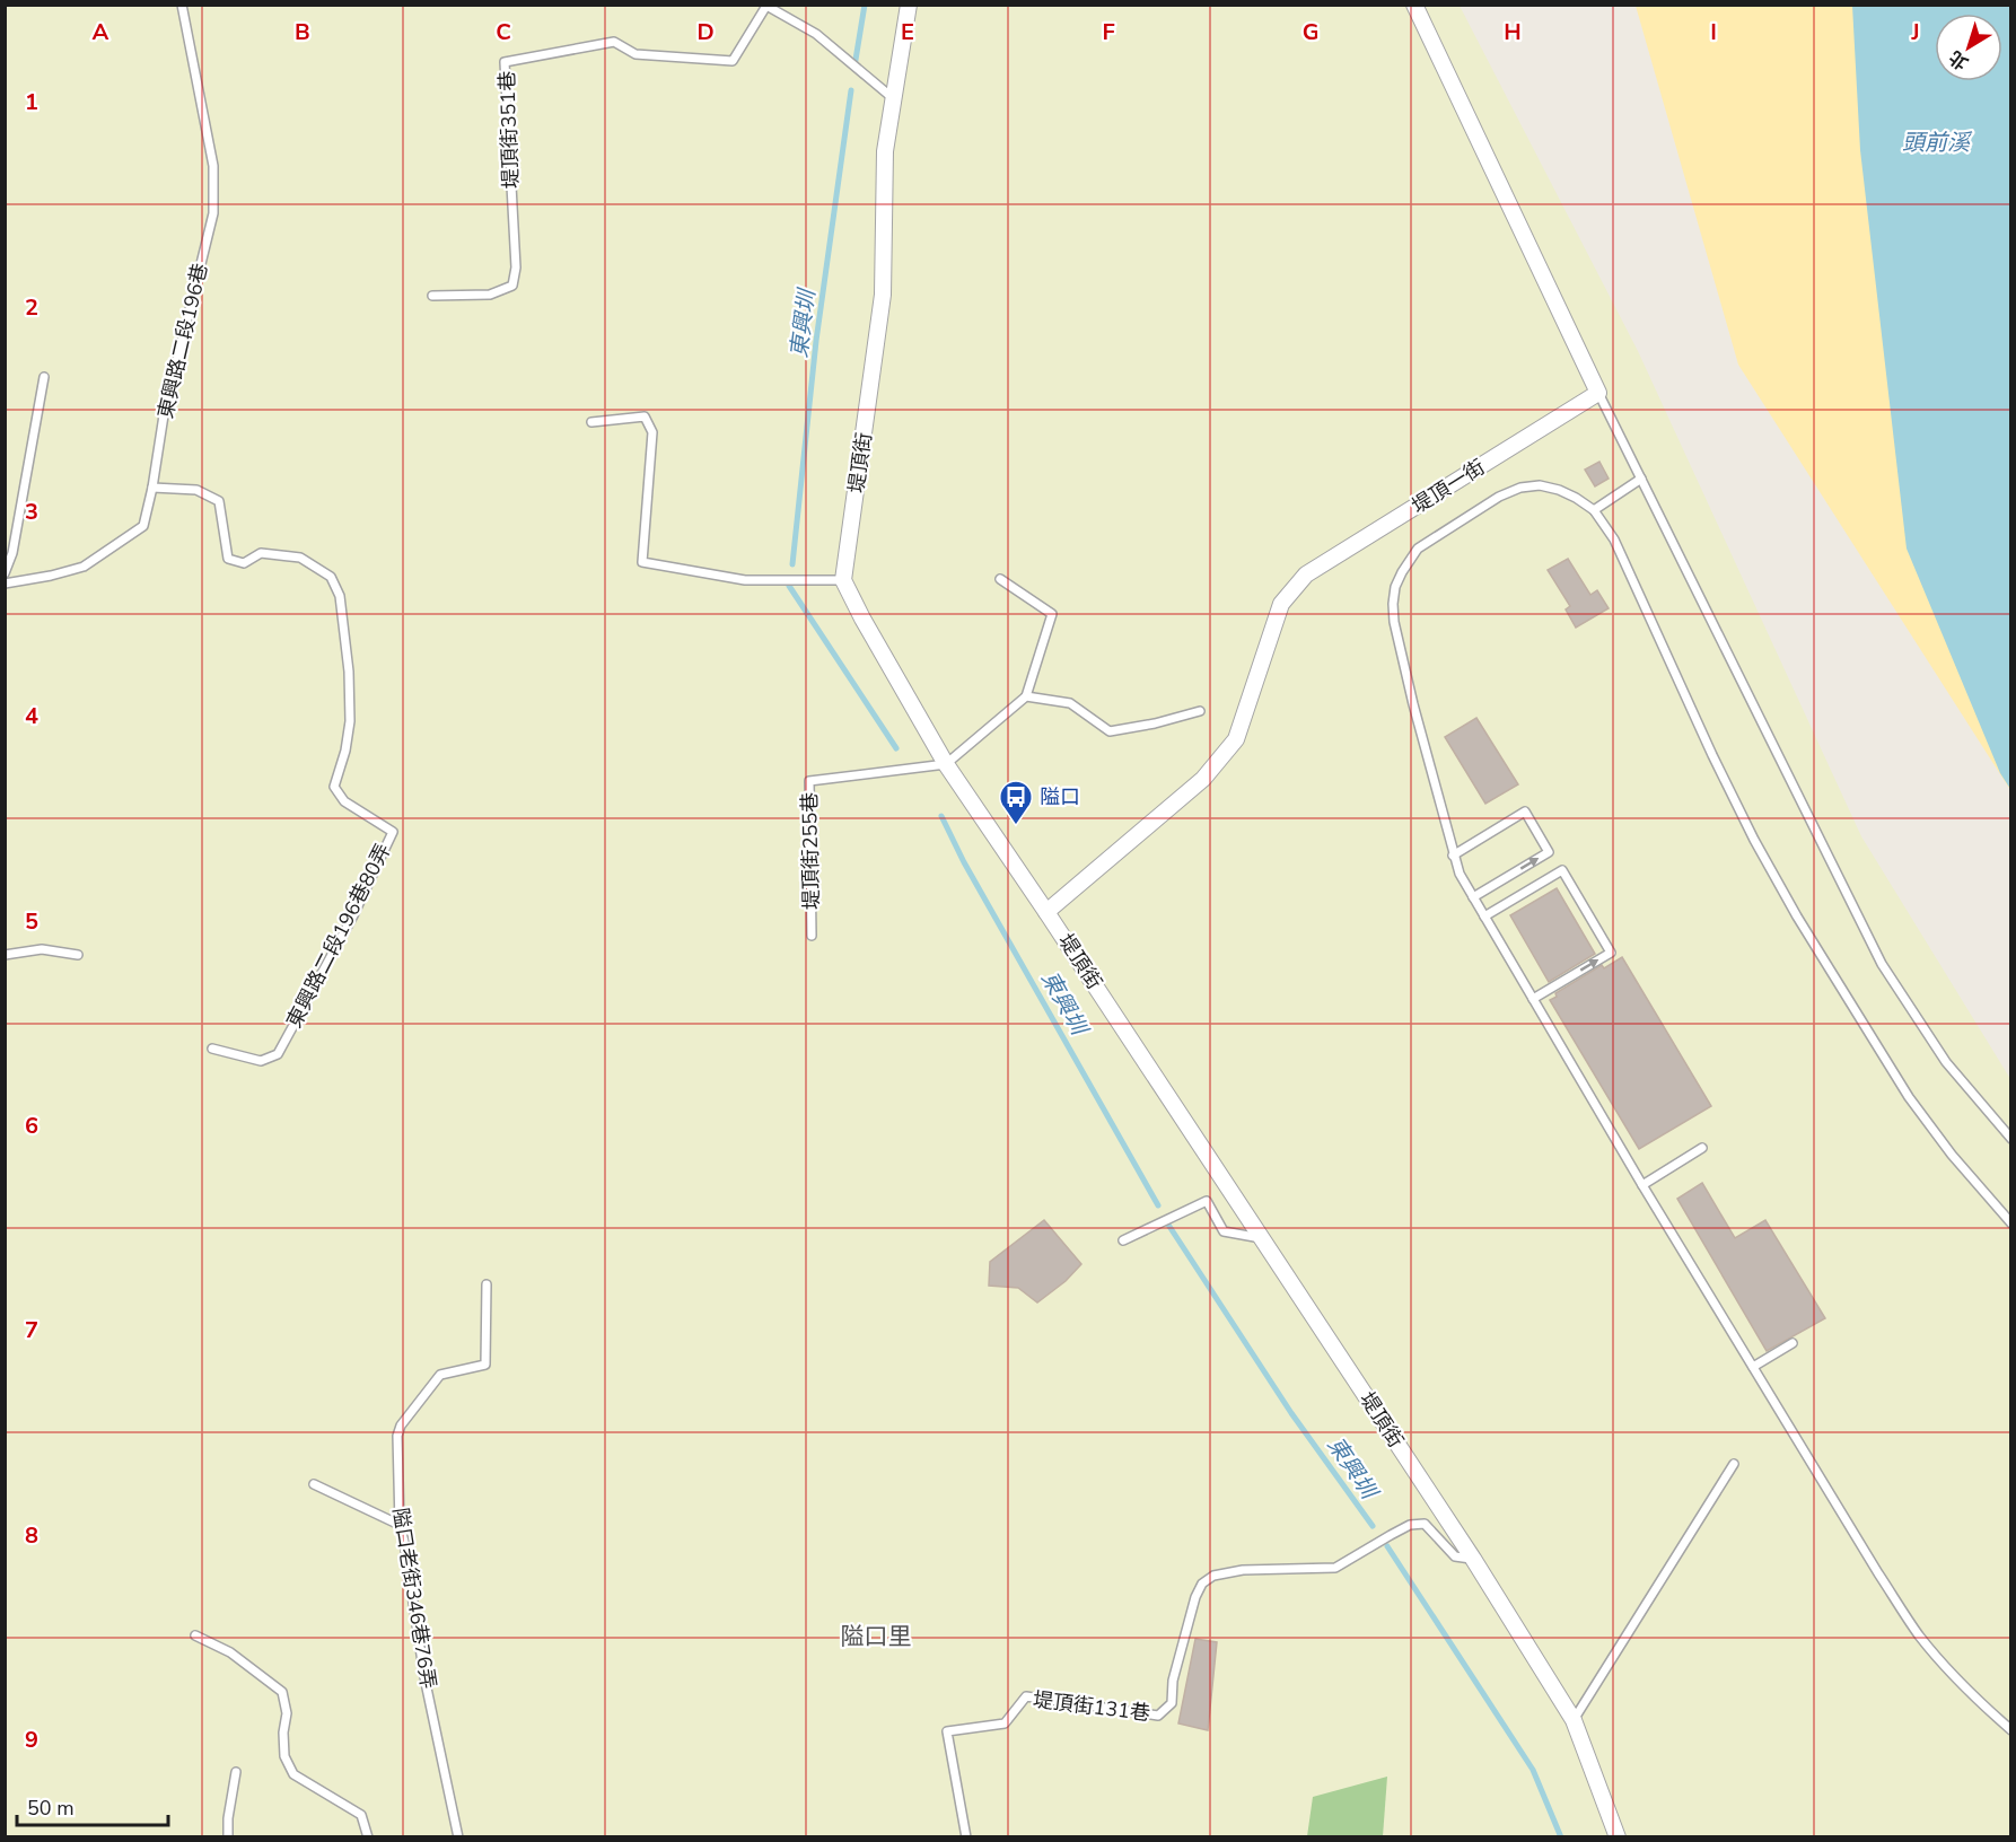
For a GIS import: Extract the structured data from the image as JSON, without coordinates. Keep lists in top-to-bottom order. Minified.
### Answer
{"streets":{"street":["堤頂街","堤頂一街"],"lane":["堤頂街351巷","東興路二段196巷","堤頂街255巷","東興路二段196巷80弄","隘口老街346巷76弄","堤頂街131巷"]},"crossings":[["堤頂街351巷","堤頂街"],["東興路二段196巷","東興路二段196巷80弄"],["堤頂街","堤頂一街"],["堤頂街","堤頂街255巷"],["堤頂街","堤頂街131巷"]],"districts":["隘口里"],"water":["頭前溪","東興圳"],"places":{"bus stop":["隘口"]},"scale_bar":"50 m","north":"bottom left","grid":{"columns":["A","B","C","D","E","F","G","H","I","J"],"rows":["1","2","3","4","5","6","7","8","9"]}}
